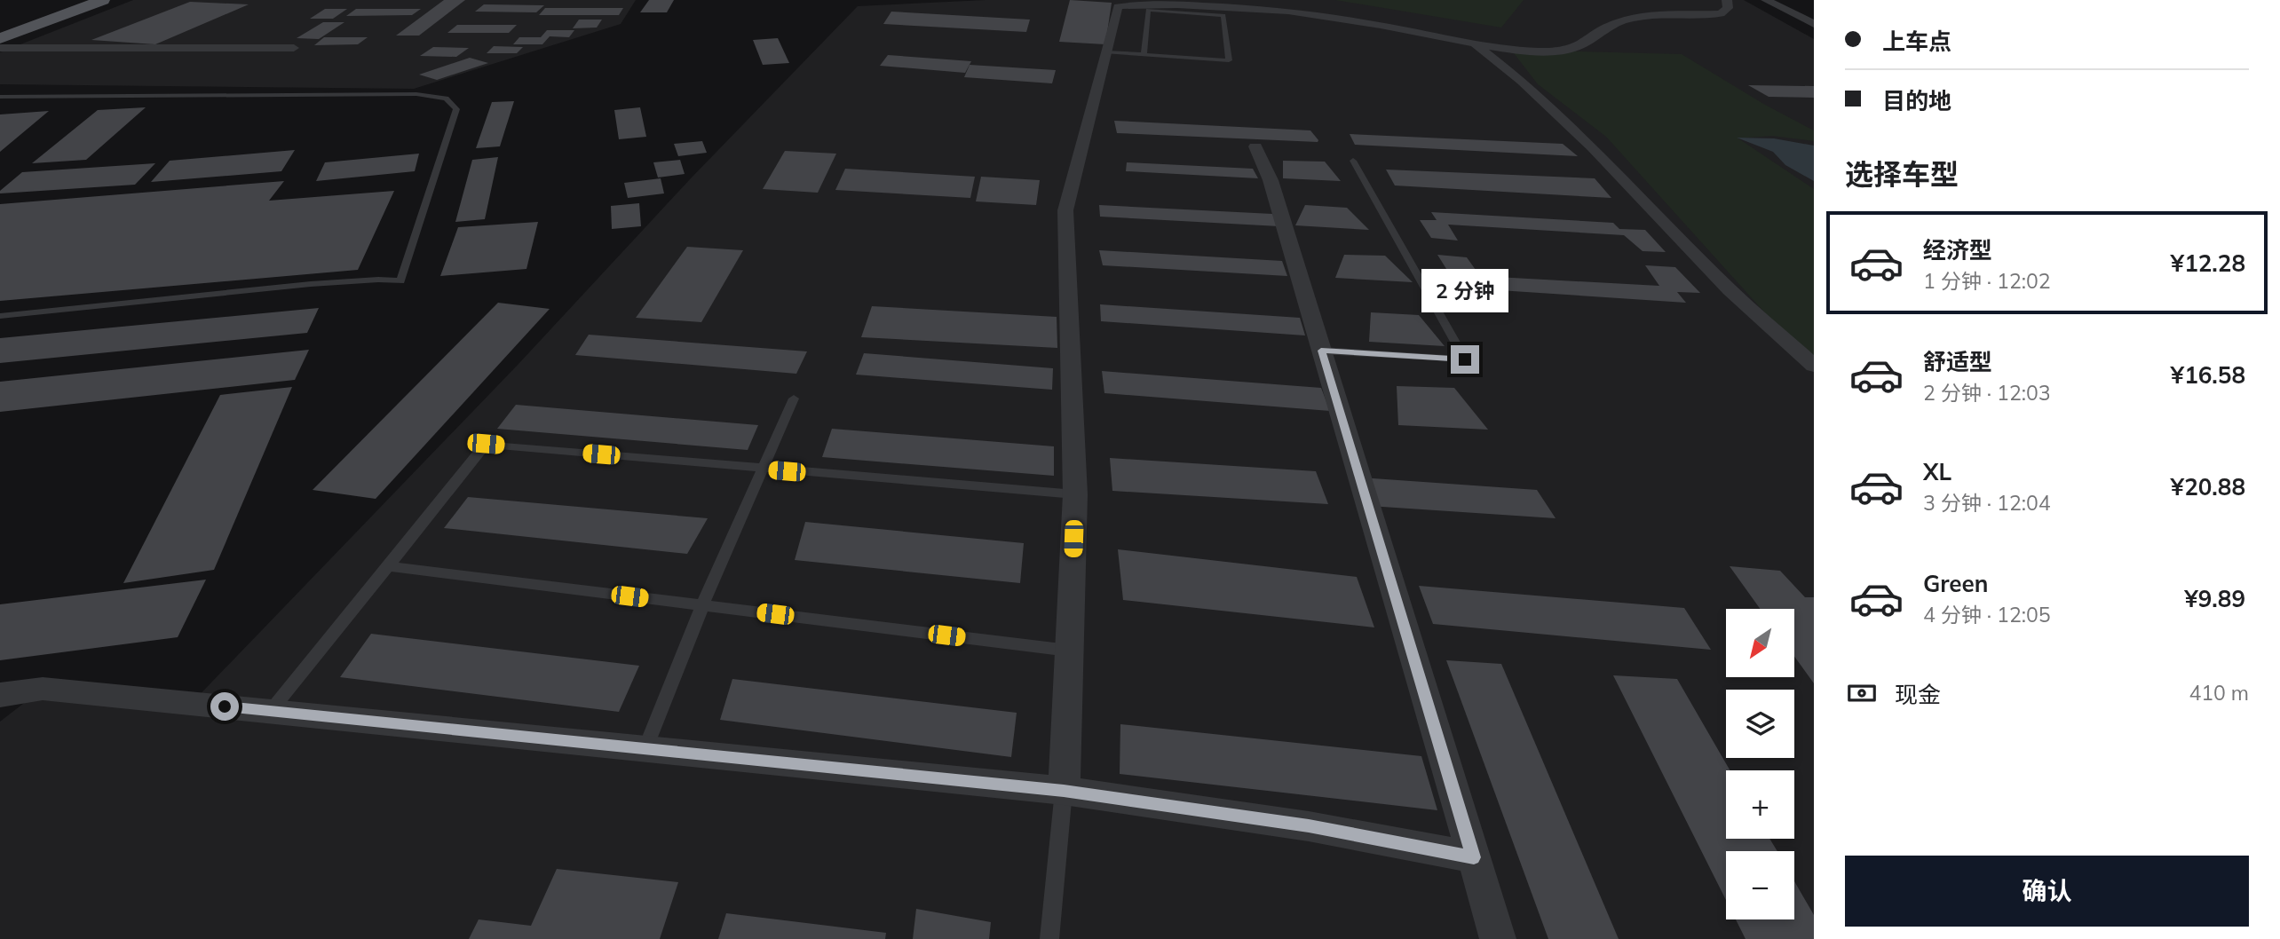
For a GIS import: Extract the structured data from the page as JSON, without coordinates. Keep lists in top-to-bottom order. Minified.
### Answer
{"north":"bottom left","page":{"banner":["上车点","目的地"],"heading":"选择车型","list":[{"name":"经济型","note":"1 分钟 · 12:02","value":"¥12.28"},{"name":"舒适型","note":"2 分钟 · 12:03","value":"¥16.58"},{"name":"XL","note":"3 分钟 · 12:04","value":"¥20.88"},{"name":"Green","note":"4 分钟 · 12:05","value":"¥9.89"}],"bubble":"2 分钟","map_buttons":["+","−"],"pay":["现金","410 m"],"buttons":"确认"}}
